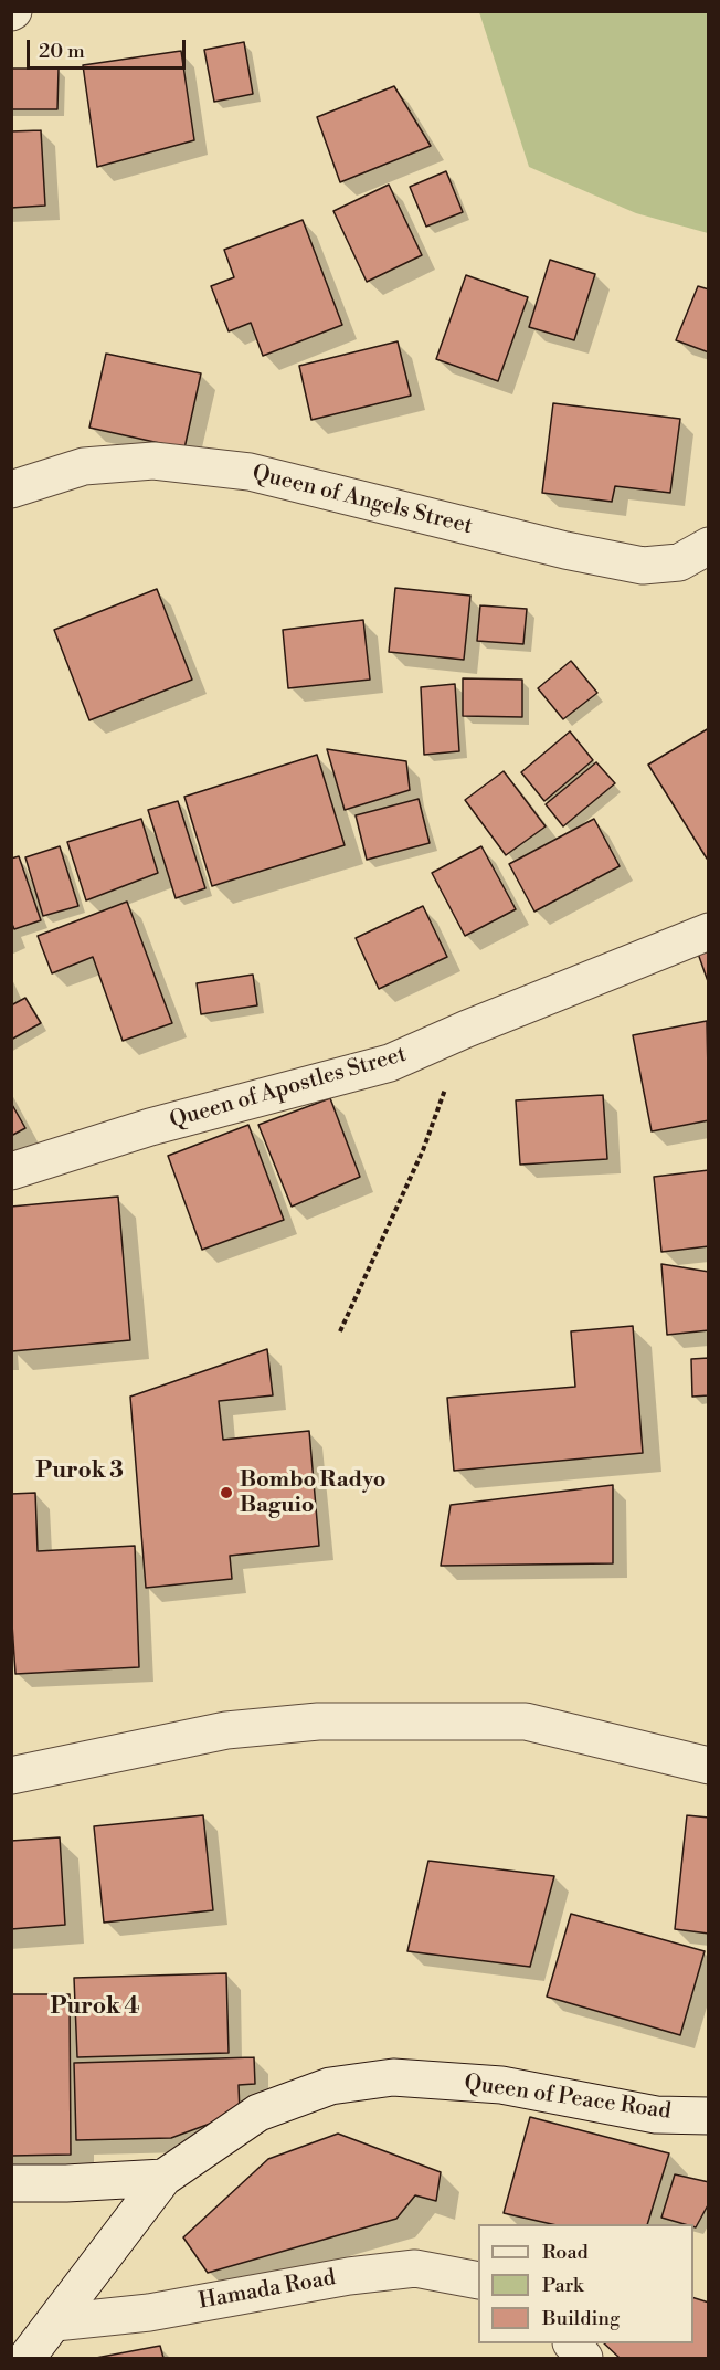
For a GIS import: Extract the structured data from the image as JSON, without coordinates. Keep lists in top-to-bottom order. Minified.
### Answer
{"streets":{"street":["Queen of Angels Street","Queen of Apostles Street","Queen of Peace Road","Hamada Road"]},"crossings":[["Queen of Peace Road","Hamada Road"]],"districts":["Purok 3","Purok 4"],"places":["Bombo Radyo Baguio"],"legend":["Road","Park","Building"],"scale_bar":"20 m"}
